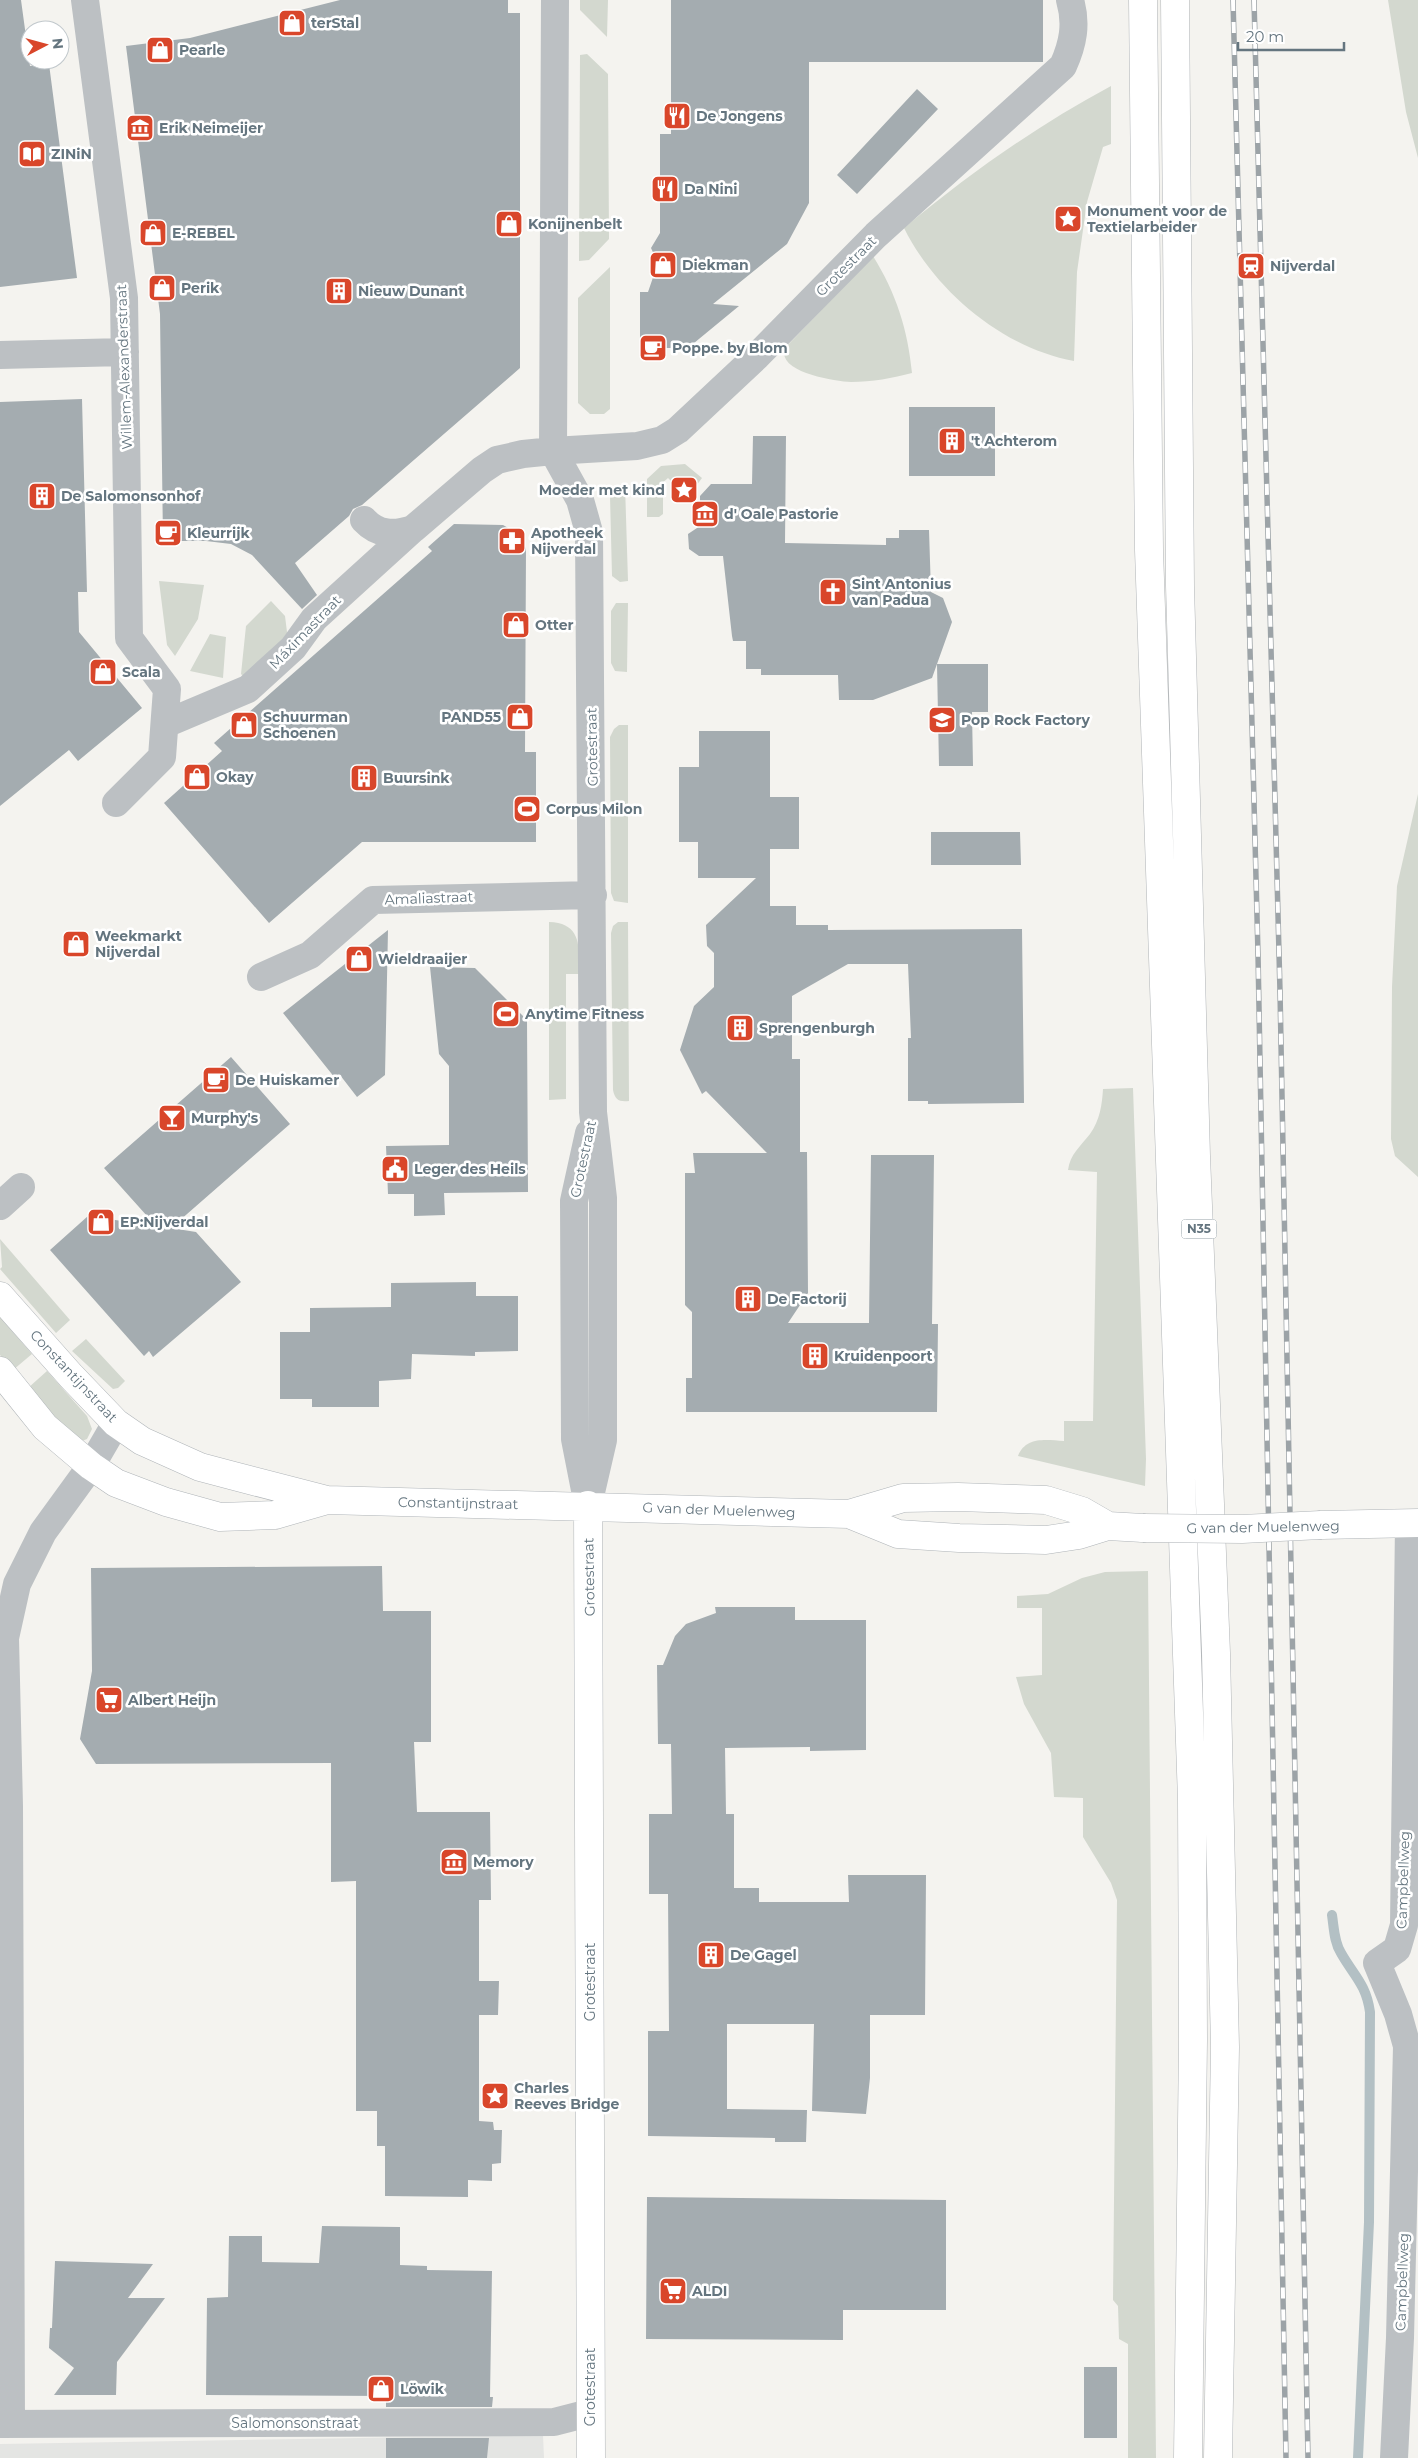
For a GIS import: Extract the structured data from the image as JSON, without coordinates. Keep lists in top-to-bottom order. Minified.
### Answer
{"streets":{"main road":["Grotestraat","N35","Constantijnstraat","G van der Muelenweg"],"street":["Willem-Alexanderstraat","Máximastraat","Amaliastraat","Campbellweg","Salomonsonstraat"]},"crossings":[["Grotestraat","Máximastraat"],["Grotestraat","Amaliastraat"],["Grotestraat","Constantijnstraat"],["Grotestraat","G van der Muelenweg"],["Grotestraat","Salomonsonstraat"],["Willem-Alexanderstraat","Máximastraat"],["Constantijnstraat","G van der Muelenweg"],["G van der Muelenweg","Campbellweg"]],"places":{"shop":["terStal","Pearle","Konijnenbelt","E-REBEL","Diekman","Perik","Otter","Scala","PAND55","Schuurman Schoenen","Okay","Weekmarkt Nijverdal","Wieldraaijer","EP:Nijverdal","Löwik"],"restaurant":["De Jongens","Da Nini"],"museum":["Erik Neimeijer","d' Oale Pastorie","Memory"],"library":["ZINiN"],"place":["Monument voor de Textielarbeider","Moeder met kind","Charles Reeves Bridge"],"station":["Nijverdal"],"building":["Nieuw Dunant","'t Achterom","De Salomonsonhof","Buursink","Sprengenburgh","De Factorij","Kruidenpoort","De Gagel"],"cafe":["Poppe. by Blom","Kleurrijk","De Huiskamer"],"pharmacy":["Apotheek Nijverdal"],"church":["Sint Antonius van Padua"],"school or university":["Pop Rock Factory"],"sports":["Corpus Milon","Anytime Fitness"],"bar":["Murphy's"],"public building":["Leger des Heils"],"supermarket":["Albert Heijn","ALDI"]},"scale_bar":"20 m","north":"right"}
